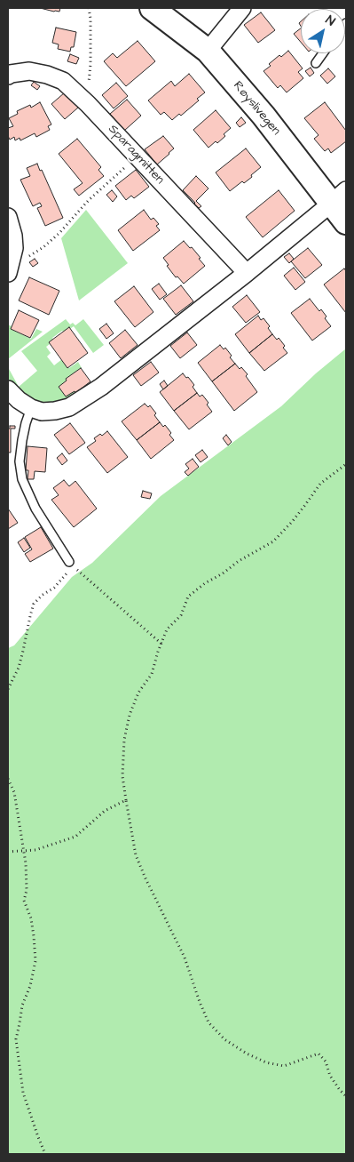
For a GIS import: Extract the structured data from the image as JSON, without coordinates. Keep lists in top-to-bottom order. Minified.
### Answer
{"streets":{"street":["Røyslivegen","Sparagmitten"]},"north":"top right"}
